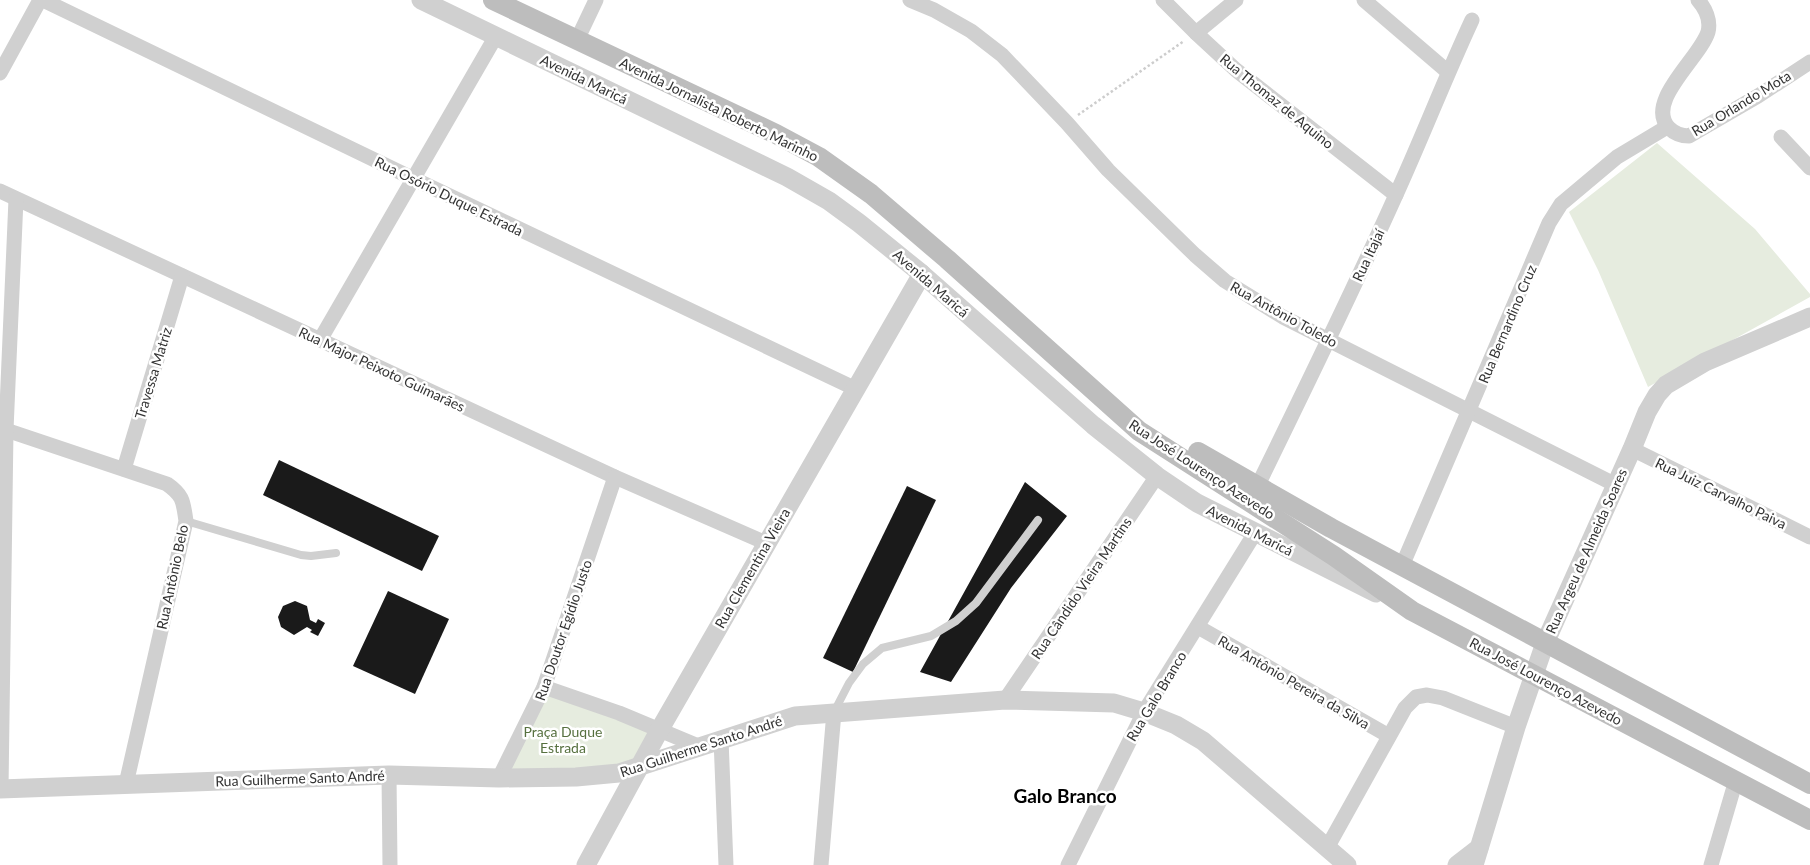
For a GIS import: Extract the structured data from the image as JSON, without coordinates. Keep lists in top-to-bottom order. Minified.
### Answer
{"streets":{"main road":["Avenida Jornalista Roberto Marinho","Rua José Lourenço Azevedo"],"street":["Avenida Maricá","Rua Thomaz de Aquino","Rua Orlando Mota","Rua Osório Duque Estrada","Rua Itajaí","Rua Antônio Toledo","Rua Bernardino Cruz","Rua Major Peixoto Guimarães","Travessa Matriz","Rua Juiz Carvalho Paiva","Rua Argeu de Almeida Soares","Rua Clementina Vieira","Rua Antônio Belo","Rua Cândido Vieira Martins","Rua Doutor Egídio Justo","Rua Antônio Pereira da Silva","Rua Galo Branco","Rua Guilherme Santo André"]},"crossings":[["Avenida Maricá","Rua José Lourenço Azevedo"],["Avenida Maricá","Rua Clementina Vieira"],["Avenida Maricá","Rua Cândido Vieira Martins"],["Avenida Maricá","Rua Galo Branco"],["Rua Thomaz de Aquino","Rua Itajaí"],["Rua Orlando Mota","Rua Bernardino Cruz"],["Avenida Jornalista Roberto Marinho","Rua José Lourenço Azevedo"],["Rua Osório Duque Estrada","Rua Clementina Vieira"],["Rua Itajaí","Rua Antônio Toledo"],["Rua Itajaí","Rua José Lourenço Azevedo"],["Rua Antônio Toledo","Rua Bernardino Cruz"],["Rua Antônio Toledo","Rua Argeu de Almeida Soares"],["Rua Bernardino Cruz","Rua José Lourenço Azevedo"],["Rua Major Peixoto Guimarães","Travessa Matriz"],["Rua Major Peixoto Guimarães","Rua Clementina Vieira"],["Rua Major Peixoto Guimarães","Rua Doutor Egídio Justo"],["Travessa Matriz","Rua Antônio Belo"],["Rua José Lourenço Azevedo","Rua Argeu de Almeida Soares"],["Rua Juiz Carvalho Paiva","Rua Argeu de Almeida Soares"],["Rua Clementina Vieira","Rua Guilherme Santo André"],["Rua Antônio Belo","Rua Guilherme Santo André"],["Rua Cândido Vieira Martins","Rua Guilherme Santo André"],["Rua Doutor Egídio Justo","Rua Guilherme Santo André"],["Rua Antônio Pereira da Silva","Rua Galo Branco"],["Rua Galo Branco","Rua Guilherme Santo André"]],"districts":["Galo Branco"],"parks":["Praça Duque Estrada"]}
